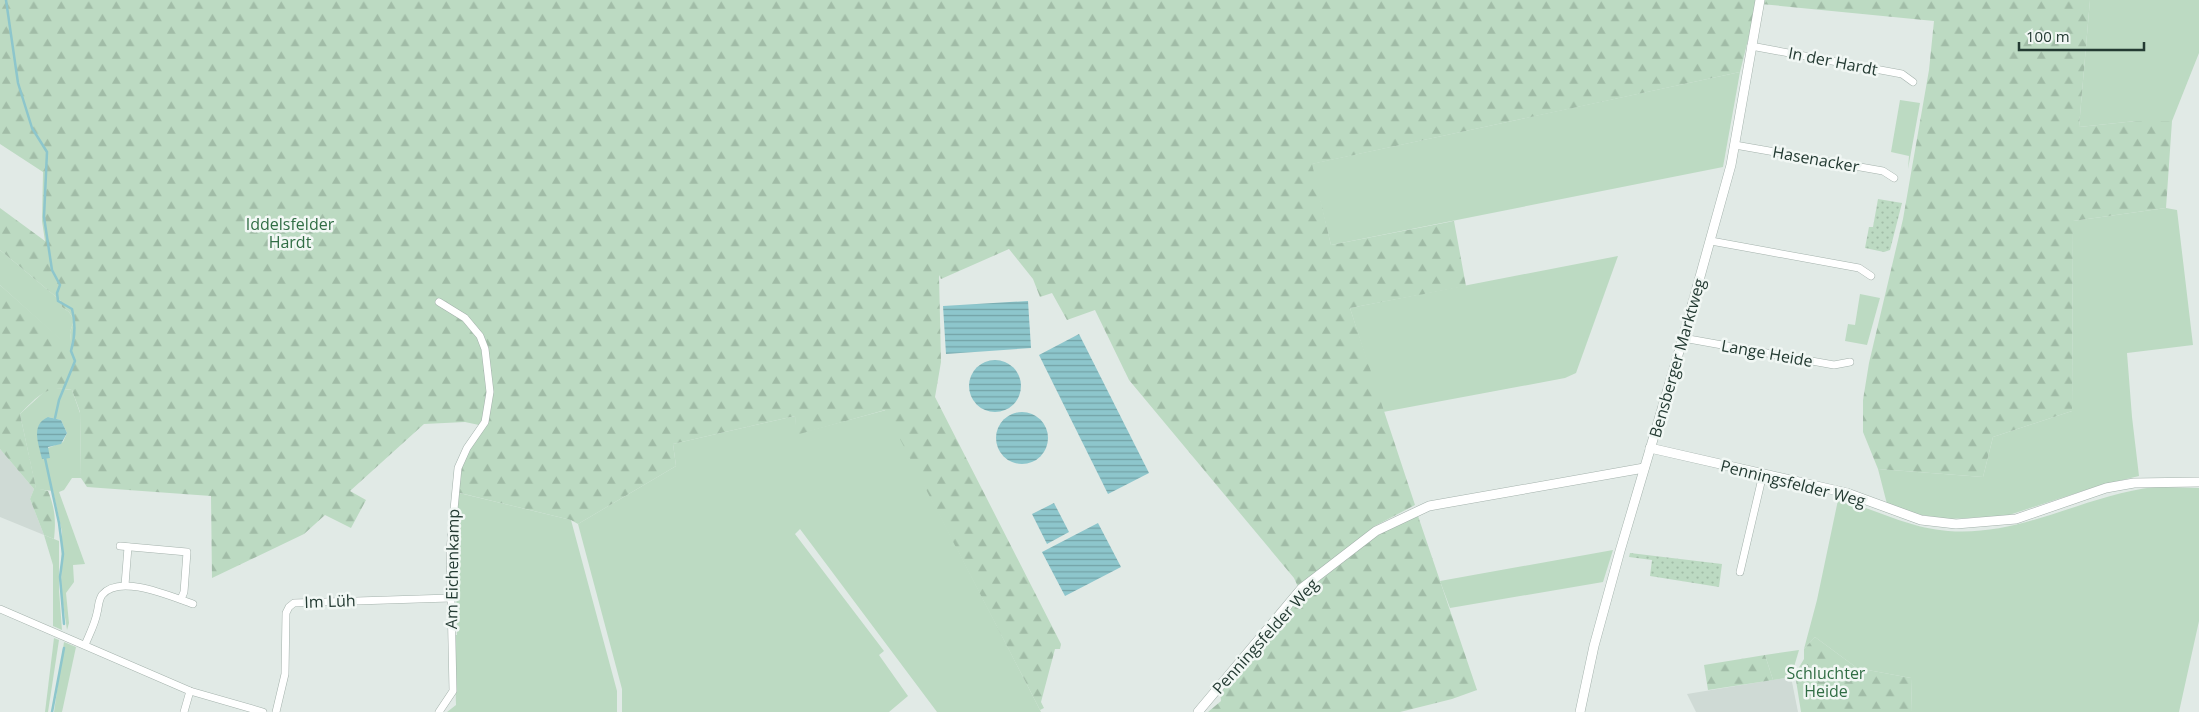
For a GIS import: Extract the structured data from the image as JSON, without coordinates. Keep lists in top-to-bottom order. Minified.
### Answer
{"streets":{"street":["In der Hardt","Hasenacker","Lange Heide","Bensberger Marktweg","Penningsfelder Weg","Am Eichenkamp","Im Lüh"]},"crossings":[["In der Hardt","Bensberger Marktweg"],["Hasenacker","Bensberger Marktweg"],["Lange Heide","Bensberger Marktweg"],["Bensberger Marktweg","Penningsfelder Weg"],["Am Eichenkamp","Im Lüh"]],"parks":["Iddelsfelder Hardt","Schluchter Heide"],"scale_bar":"100 m"}
